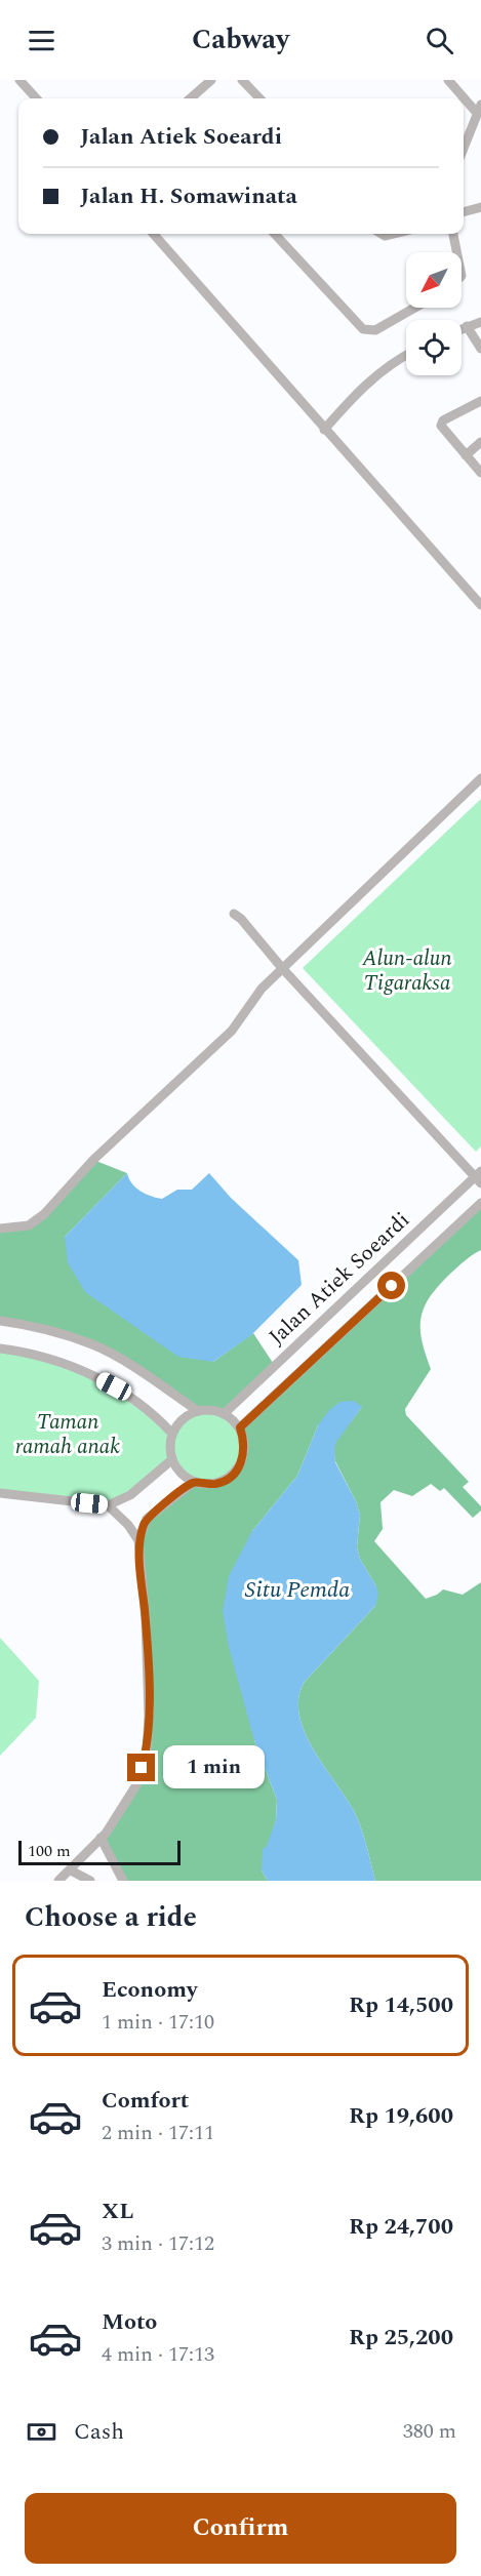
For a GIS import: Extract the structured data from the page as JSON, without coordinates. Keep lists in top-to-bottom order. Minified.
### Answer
{"streets":{"street":["Jalan Atiek Soeardi"]},"water":["Situ Pemda"],"parks":["Alun-alun Tigaraksa","Taman ramah anak"],"scale_bar":"100 m","north":"bottom left","page":{"header":"Cabway","banner":["Jalan Atiek Soeardi","Jalan H. Somawinata"],"bubble":"1 min","scale":"100 m","heading":"Choose a ride","list":[{"name":"Economy","note":"1 min · 17:10","value":"Rp 14,500"},{"name":"Comfort","note":"2 min · 17:11","value":"Rp 19,600"},{"name":"XL","note":"3 min · 17:12","value":"Rp 24,700"},{"name":"Moto","note":"4 min · 17:13","value":"Rp 25,200"}],"pay":["Cash","380 m"],"buttons":"Confirm"}}
